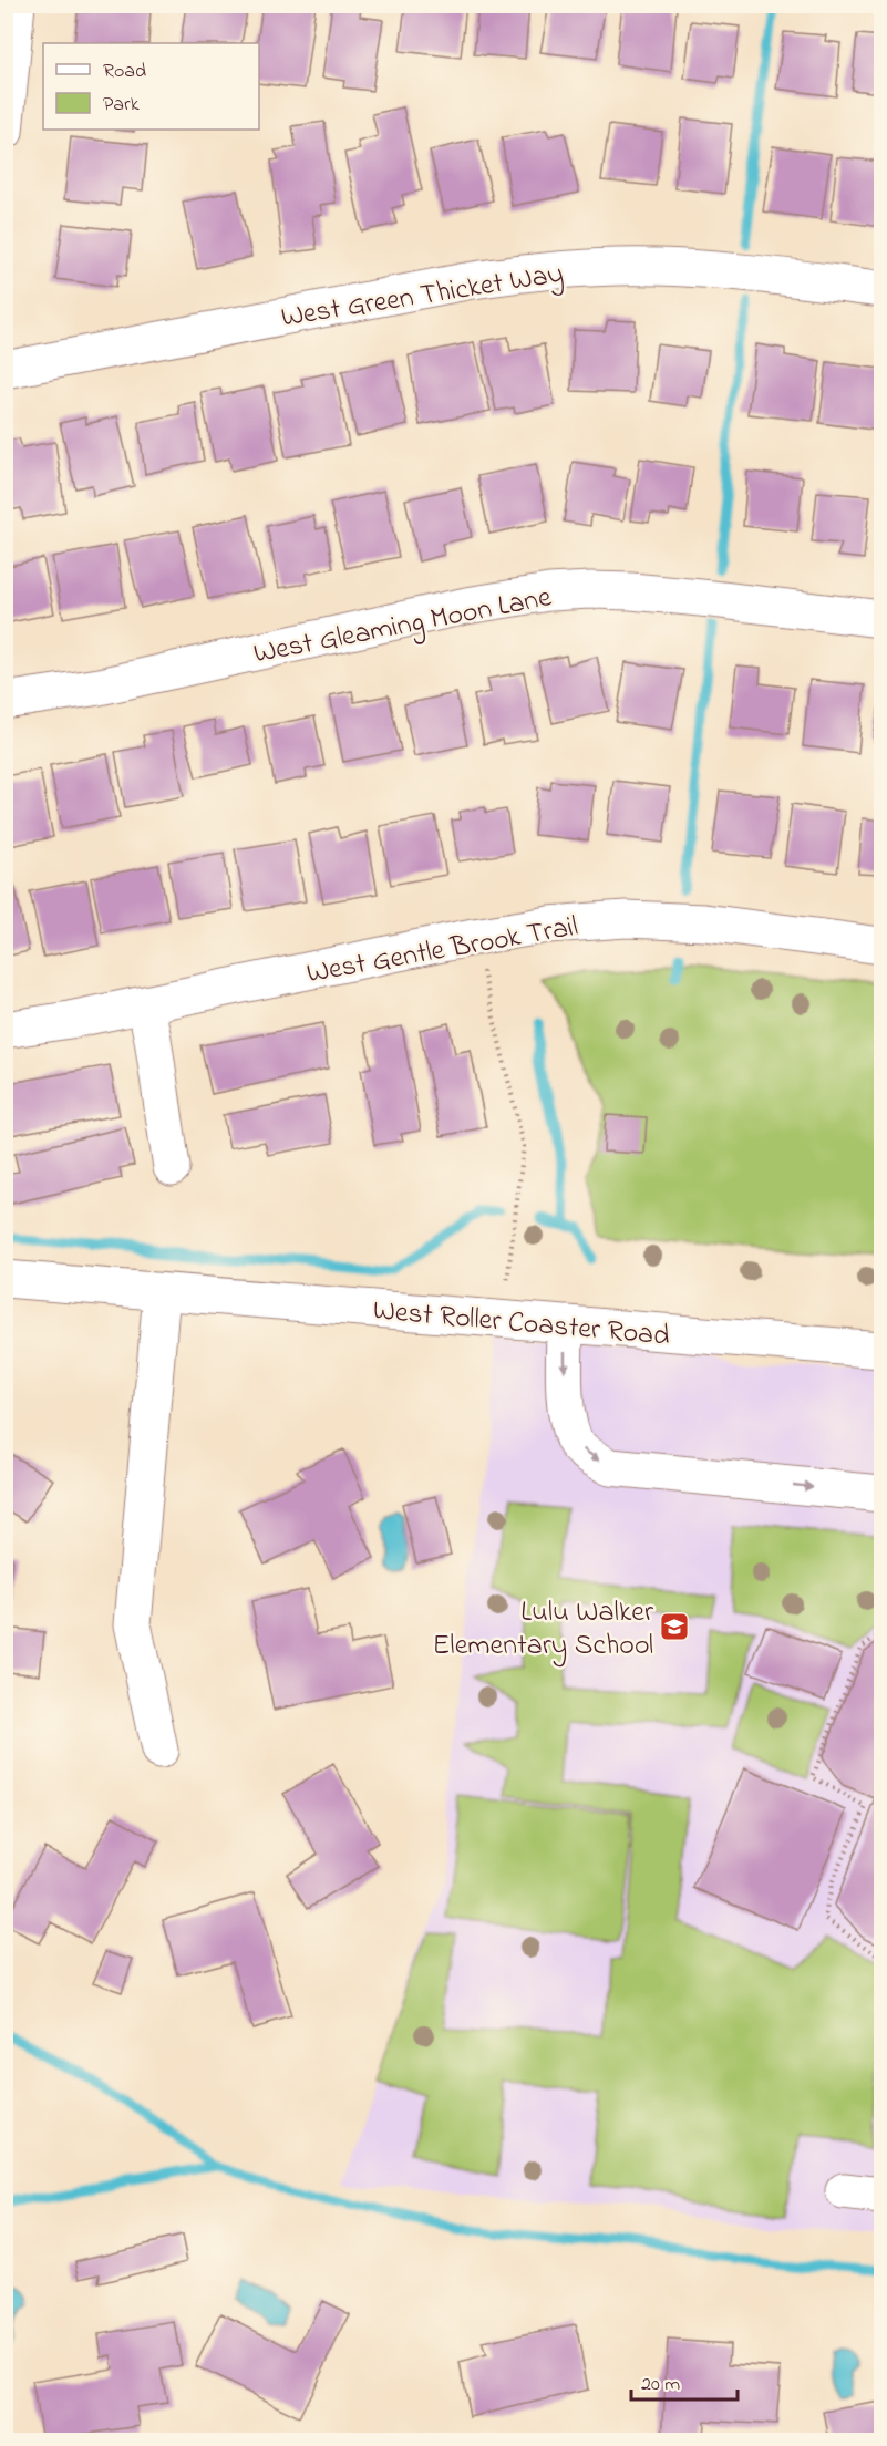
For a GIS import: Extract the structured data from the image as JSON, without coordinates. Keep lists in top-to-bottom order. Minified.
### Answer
{"streets":{"street":["West Green Thicket Way","West Gleaming Moon Lane","West Gentle Brook Trail","West Roller Coaster Road"]},"places":{"school or university":["Lulu Walker Elementary School"]},"legend":["Road","Park"],"scale_bar":"20 m"}
